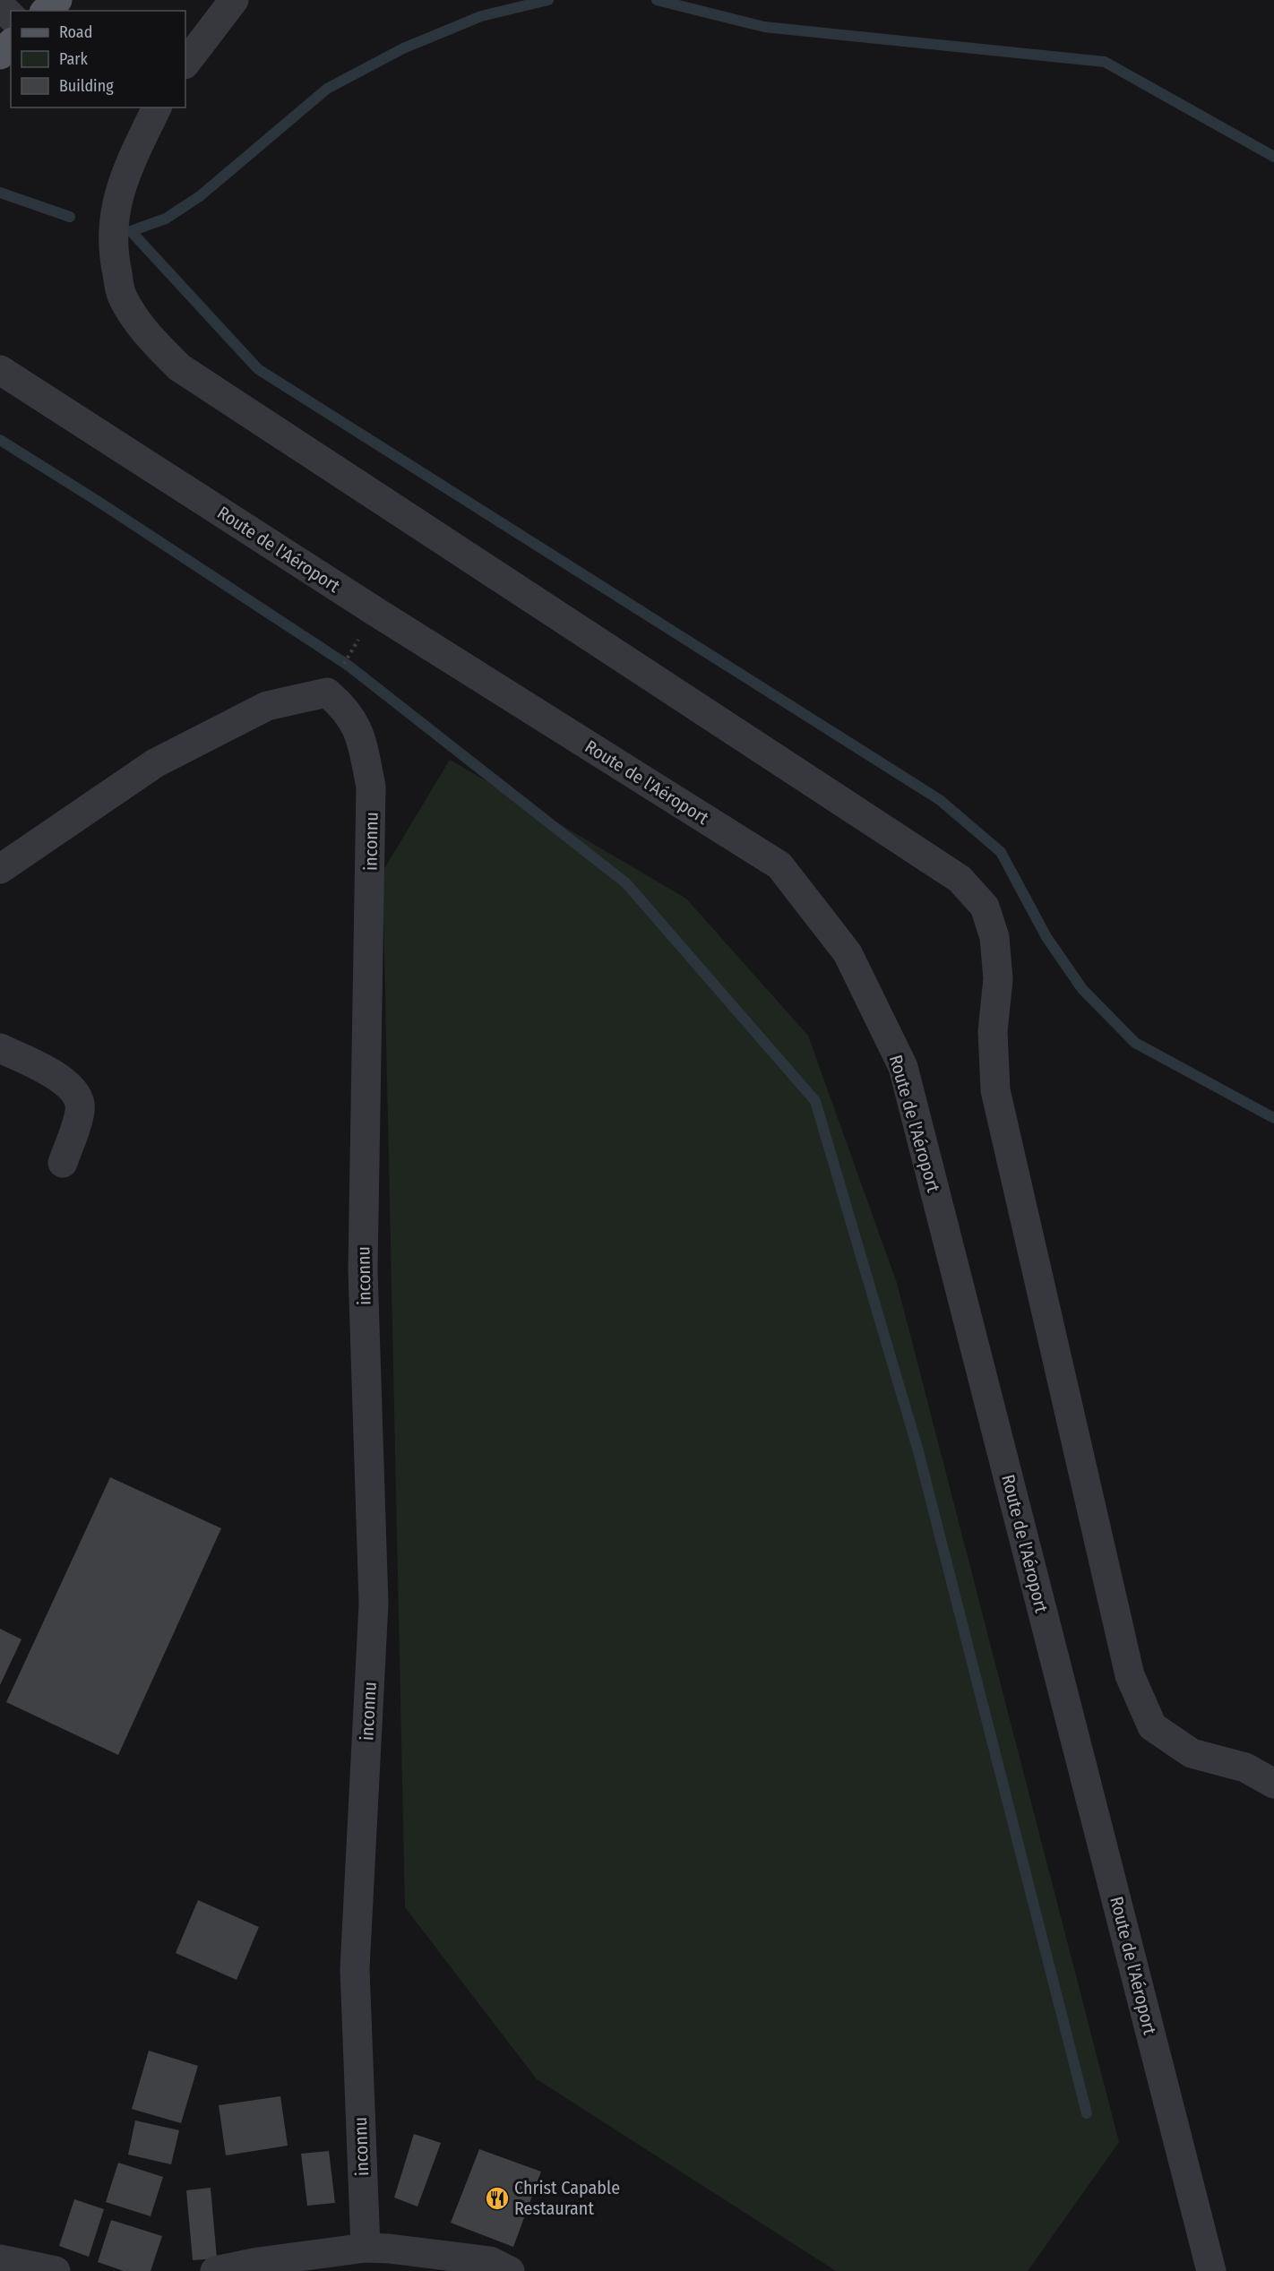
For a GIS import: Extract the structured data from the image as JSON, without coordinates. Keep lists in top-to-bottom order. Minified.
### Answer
{"streets":{"street":["Route de l'Aéroport","inconnu"]},"places":{"restaurant":["Christ Capable Restaurant"]},"legend":["Road","Park","Building"]}
